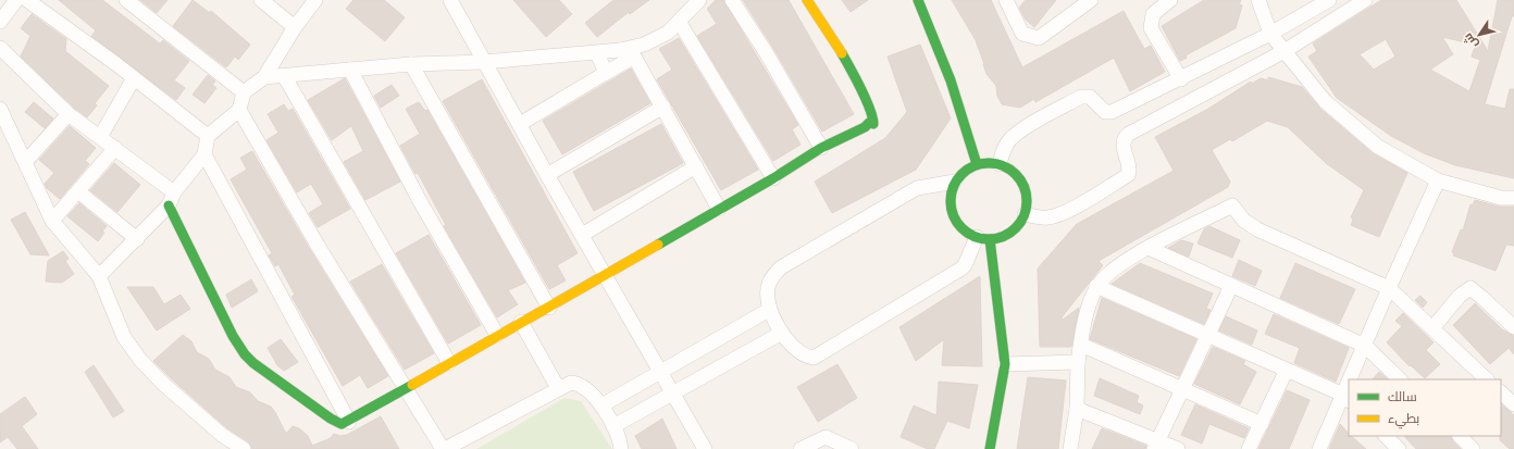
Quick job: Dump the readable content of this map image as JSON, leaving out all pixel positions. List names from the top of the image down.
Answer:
{
  "legend": ["سالك", "بطيء"],
  "north": "bottom left"
}
